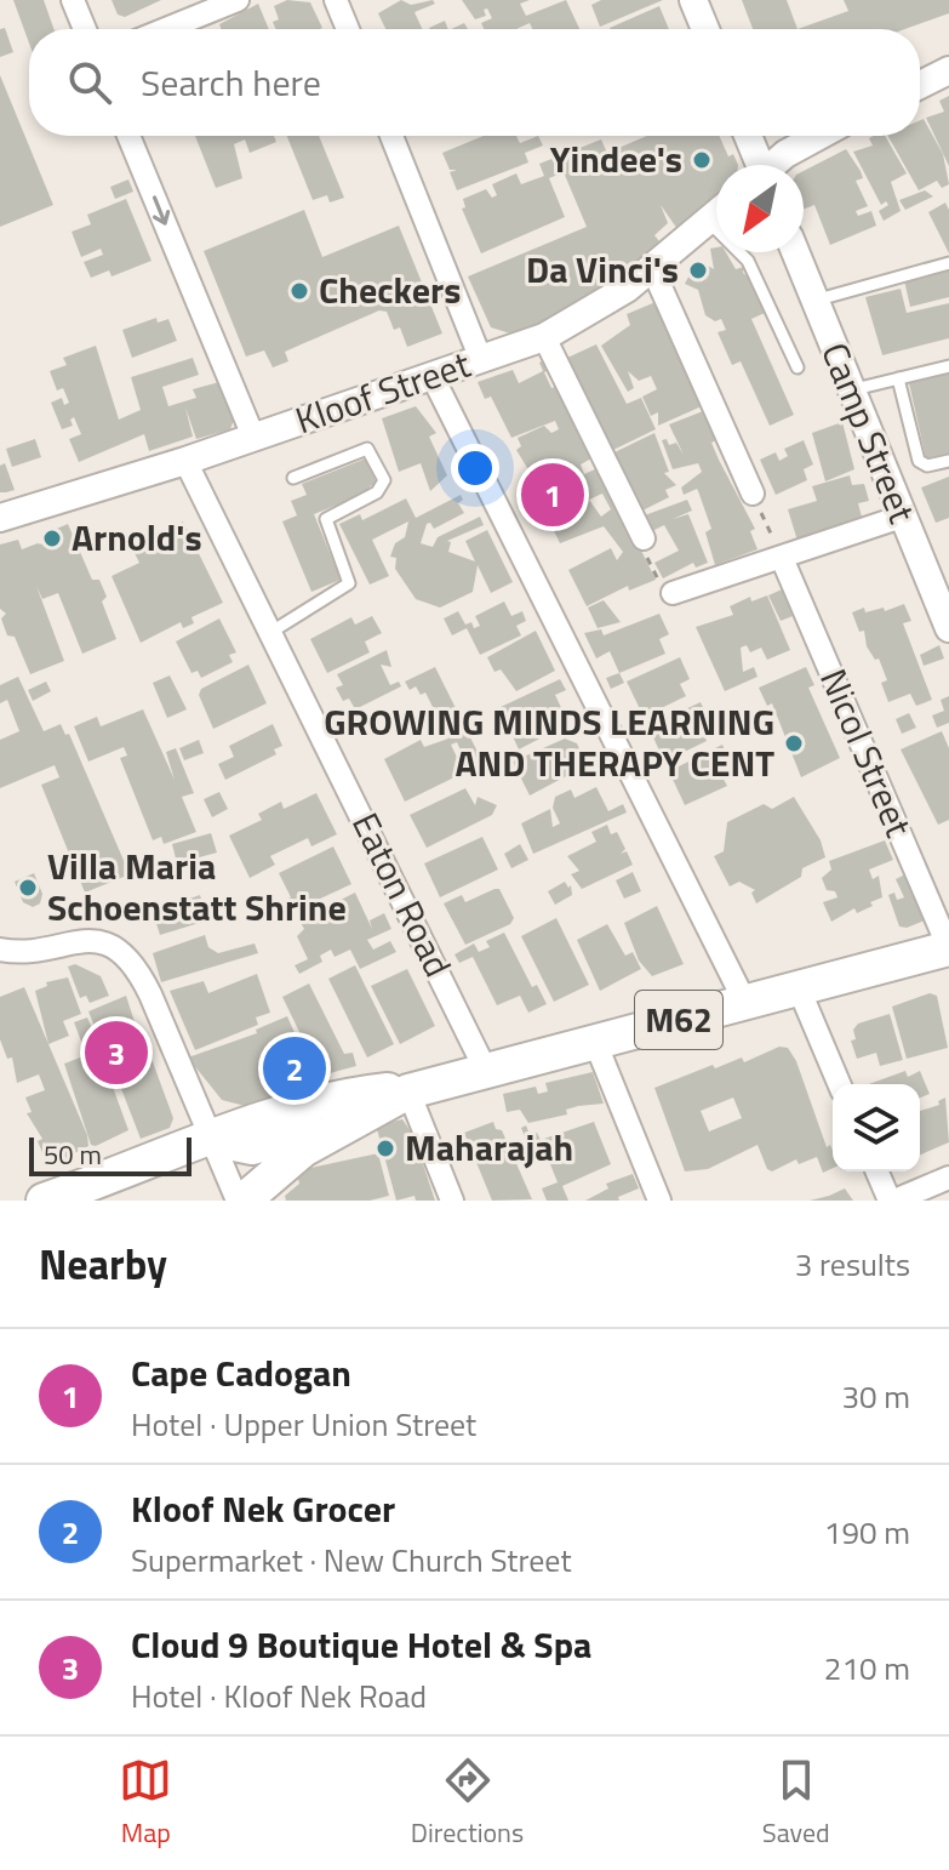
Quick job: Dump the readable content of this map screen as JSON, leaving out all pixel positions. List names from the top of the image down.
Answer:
{
  "streets": {
    "main road": ["M62"],
    "street": [
      "Kloof Street",
      "Camp Street",
      "Nicol Street",
      "Eaton Road"
    ]
  },
  "crossings": [
    ["Kloof Street", "Eaton Road"],
    ["Nicol Street", "M62"],
    ["Eaton Road", "M62"]
  ],
  "places": [
    "Yindee's",
    "Da Vinci's",
    "Checkers",
    "Arnold's",
    "GROWING MINDS LEARNING AND THERAPY CENT",
    "Villa Maria Schoenstatt Shrine",
    "Maharajah"
  ],
  "scale_bar": "50 m",
  "north": "bottom left",
  "page": {
    "search": "Search here",
    "pins": ["1", "3", "2"],
    "scale": "50 m",
    "heading": ["Nearby", "3 results"],
    "list": [
      {
        "mark": "1",
        "name": "Cape Cadogan",
        "note": "Hotel · Upper Union Street",
        "value": "30 m"
      },
      {
        "mark": "2",
        "name": "Kloof Nek Grocer",
        "note": "Supermarket · New Church Street",
        "value": "190 m"
      },
      {
        "mark": "3",
        "name": "Cloud 9 Boutique Hotel & Spa",
        "note": "Hotel · Kloof Nek Road",
        "value": "210 m"
      }
    ],
    "nav": ["Map", "Directions", "Saved"]
  }
}
